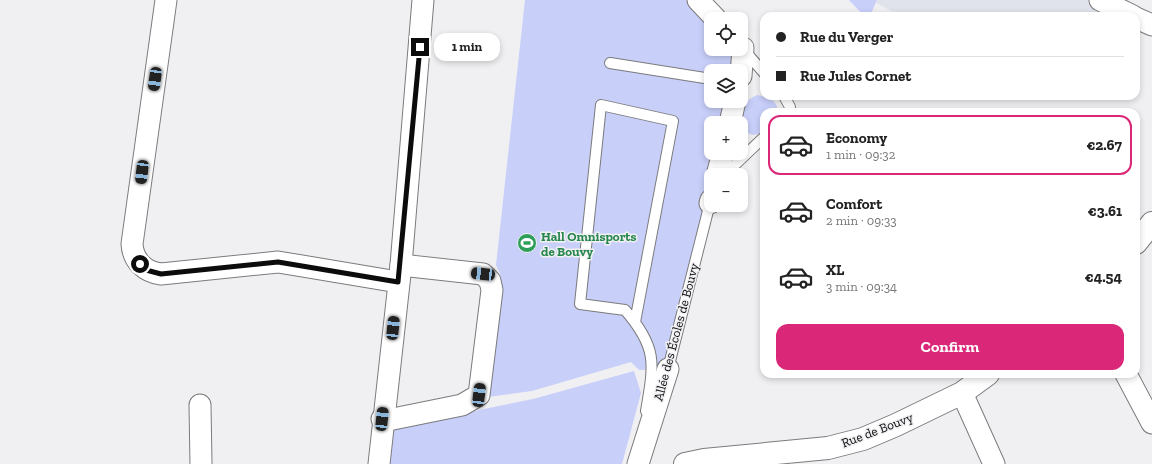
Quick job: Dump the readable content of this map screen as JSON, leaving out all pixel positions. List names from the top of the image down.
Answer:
{
  "streets": {
    "street": ["Allée des Écoles de Bouvy", "Rue de Bouvy"]
  },
  "places": {
    "sports": ["Hall Omnisports de Bouvy"]
  },
  "page": {
    "map_buttons": ["+", "−"],
    "banner": ["Rue du Verger", "Rue Jules Cornet"],
    "bubble": "1 min",
    "list": [
      {
        "name": "Economy",
        "note": "1 min · 09:32",
        "value": "€2.67"
      },
      {
        "name": "Comfort",
        "note": "2 min · 09:33",
        "value": "€3.61"
      },
      {
        "name": "XL",
        "note": "3 min · 09:34",
        "value": "€4.54"
      }
    ],
    "buttons": "Confirm"
  }
}
